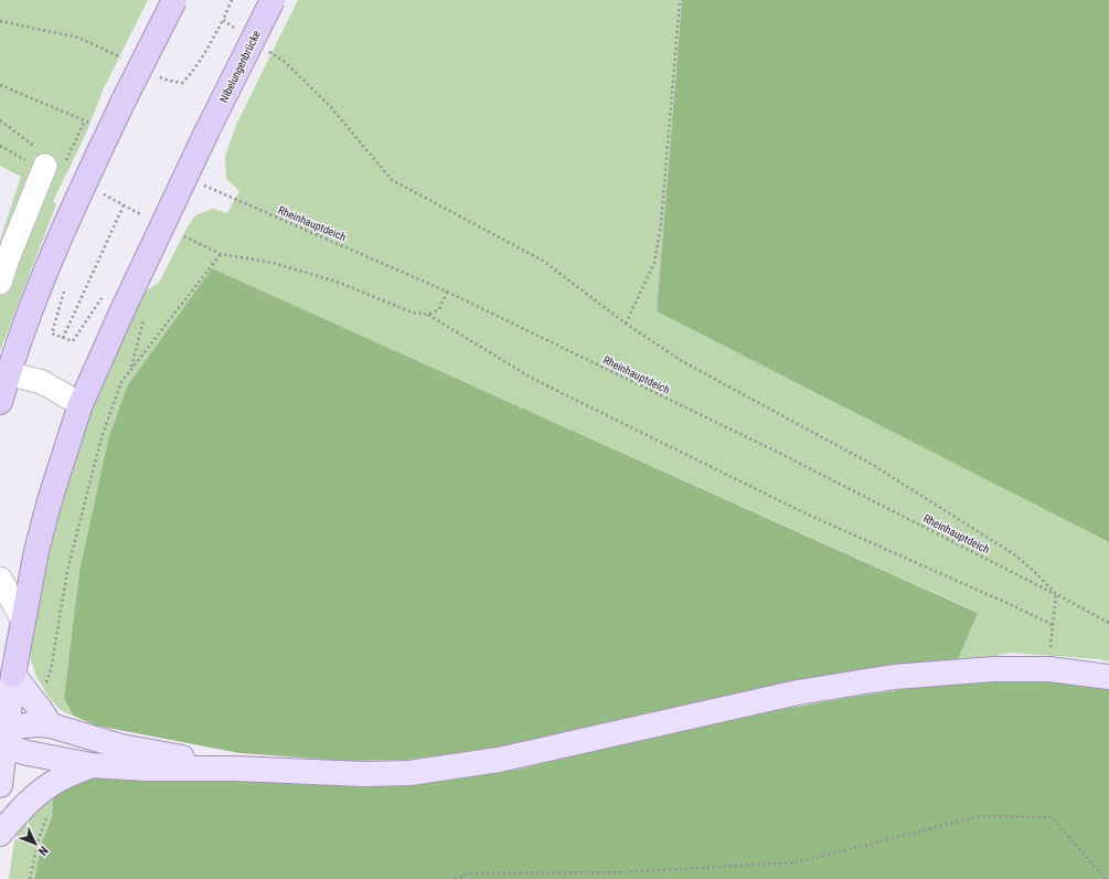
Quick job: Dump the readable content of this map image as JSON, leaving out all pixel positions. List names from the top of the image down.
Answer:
{
  "streets": {
    "highway": ["Nibelungenbrücke"],
    "path": ["Rheinhauptdeich"]
  },
  "north": "bottom right"
}
